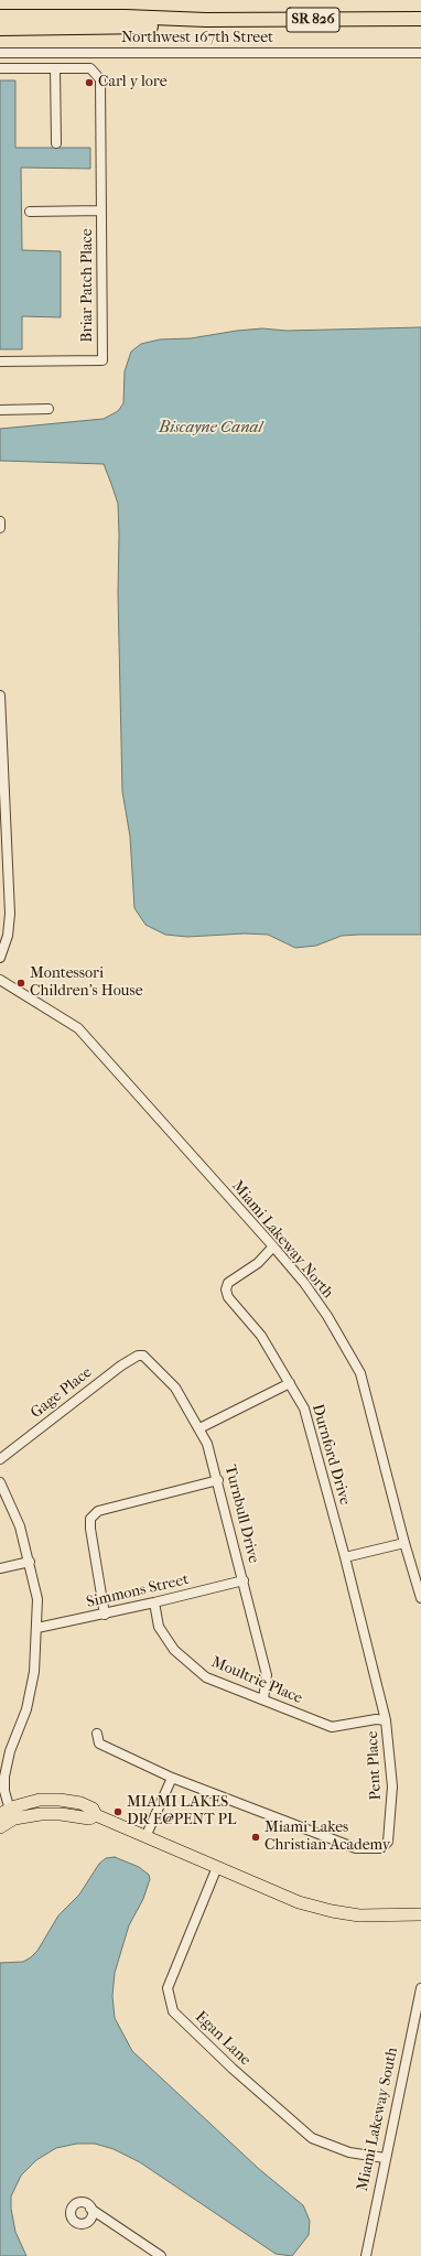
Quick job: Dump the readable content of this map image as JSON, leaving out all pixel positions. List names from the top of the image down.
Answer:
{
  "streets": {
    "highway": ["SR 826"],
    "street": [
      "Northwest 167th Street",
      "Briar Patch Place",
      "Miami Lakeway North",
      "Gage Place",
      "Durnford Drive",
      "Turnbull Drive",
      "Simmons Street",
      "Moultrie Place",
      "Pent Place",
      "Egan Lane",
      "Miami Lakeway South"
    ]
  },
  "crossings": [
    ["Miami Lakeway North", "Durnford Drive"],
    ["Gage Place", "Turnbull Drive"],
    ["Durnford Drive", "Moultrie Place"],
    ["Durnford Drive", "Pent Place"],
    ["Turnbull Drive", "Simmons Street"],
    ["Turnbull Drive", "Moultrie Place"],
    ["Simmons Street", "Moultrie Place"],
    ["Moultrie Place", "Pent Place"],
    ["Egan Lane", "Miami Lakeway South"]
  ],
  "water": ["Biscayne Canal"],
  "places": [
    "Carl y lore",
    "Montessori Children's House",
    "MIAMI LAKES DR E@PENT PL",
    "Miami Lakes Christian Academy"
  ]
}
